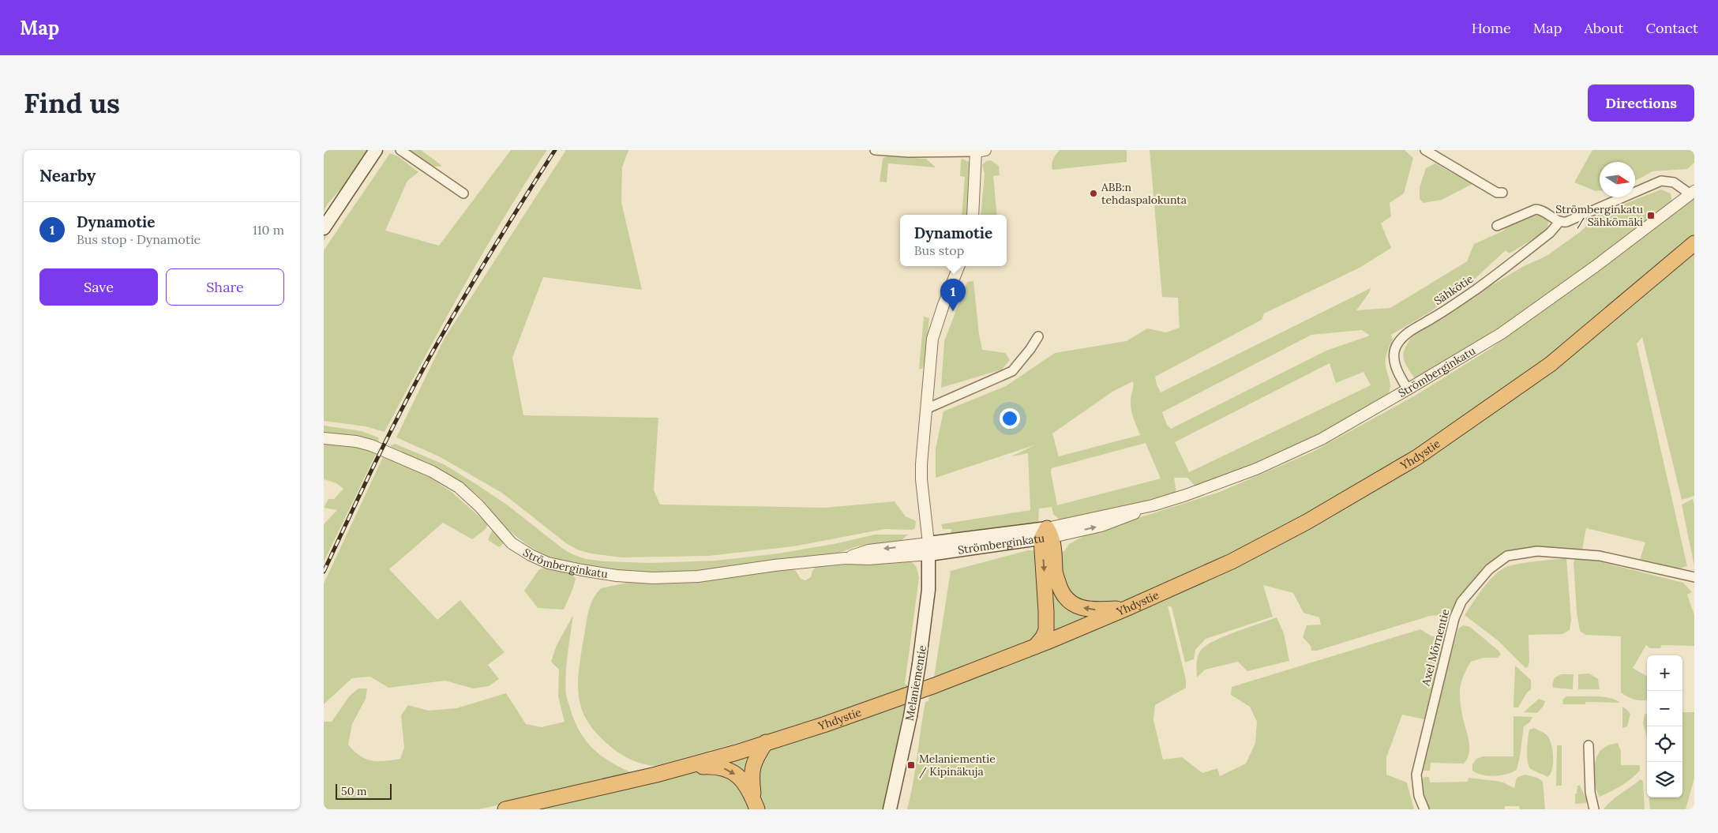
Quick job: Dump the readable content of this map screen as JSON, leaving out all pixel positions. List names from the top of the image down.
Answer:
{
  "streets": {
    "highway": ["Yhdystie"],
    "main road": ["Strömberginkatu", "Melaniementie"],
    "street": ["Sähkötie", "Axel Mörnentie"]
  },
  "crossings": [
    ["Sähkötie", "Strömberginkatu"],
    ["Strömberginkatu", "Melaniementie"]
  ],
  "places": {
    "other": ["ABB:n tehdaspalokunta"],
    "transit": ["Strömberginkatu / Sähkömäki", "Melaniementie / Kipinäkuja"]
  },
  "scale_bar": "50 m",
  "north": "right",
  "page": {
    "header": "Map",
    "nav": [
      "Home",
      "Map",
      "About",
      "Contact"
    ],
    "buttons": [
      "Directions",
      ["Save", "Share"]
    ],
    "title": "Find us",
    "heading": "Nearby",
    "list": [
      {
        "mark": "1",
        "name": "Dynamotie",
        "note": "Bus stop · Dynamotie",
        "value": "110 m"
      }
    ],
    "popup": ["Dynamotie", "Bus stop"],
    "pins": "1",
    "map_buttons": ["+", "−"],
    "scale": "50 m"
  }
}
